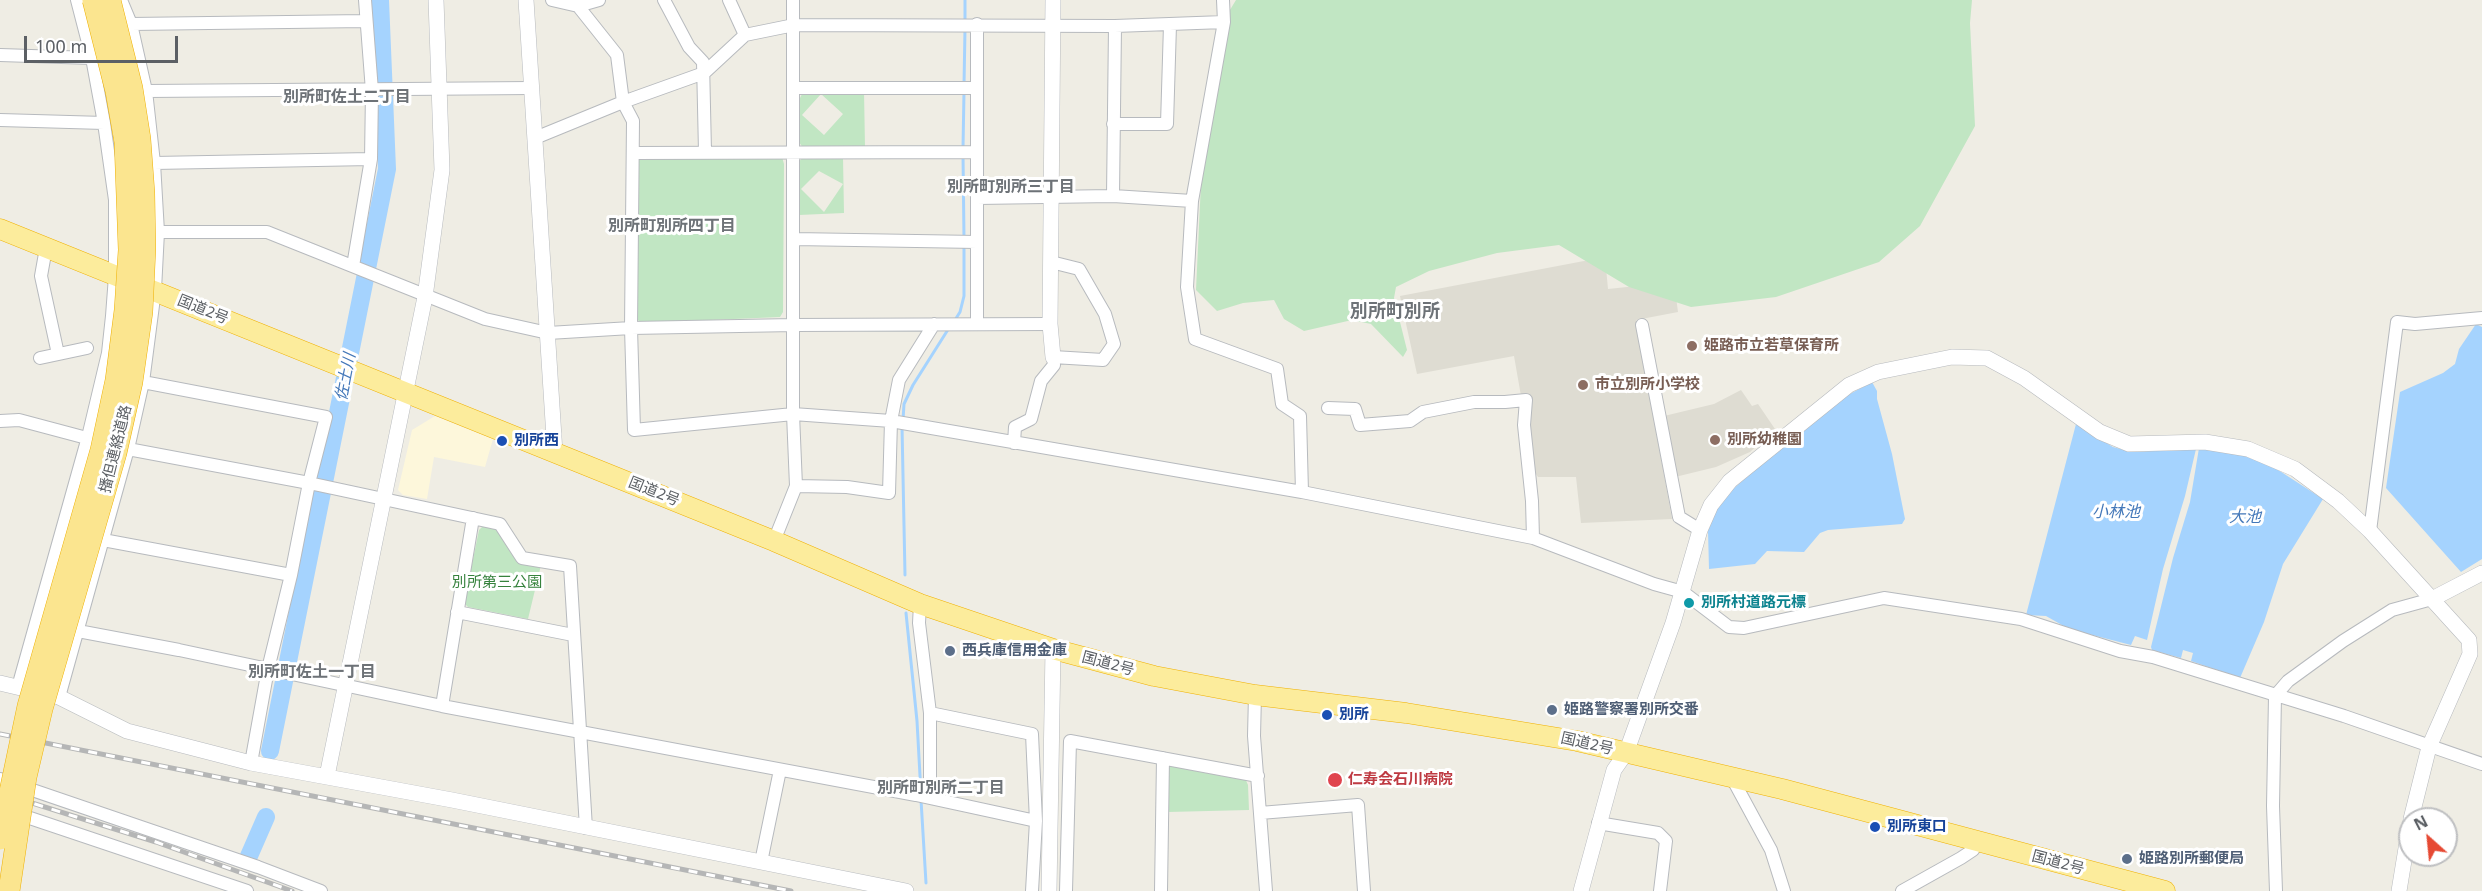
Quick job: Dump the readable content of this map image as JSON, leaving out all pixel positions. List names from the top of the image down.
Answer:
{
  "streets": {
    "highway": ["国道2号", "播但連絡道路"]
  },
  "districts": [
    "別所町佐土二丁目",
    "別所町別所三丁目",
    "別所町別所四丁目",
    "別所町別所",
    "別所町佐土一丁目",
    "別所町別所二丁目"
  ],
  "water": ["佐土川", "小林池", "大池"],
  "parks": ["別所第三公園"],
  "places": [
    "姫路市立若草保育所",
    "市立別所小学校",
    "別所幼稚園",
    "別所西",
    "別所村道路元標",
    "西兵庫信用金庫",
    "姫路警察署別所交番",
    "別所",
    "仁寿会石川病院",
    "別所東口",
    "姫路別所郵便局"
  ],
  "scale_bar": "100 m",
  "north": "top left"
}
